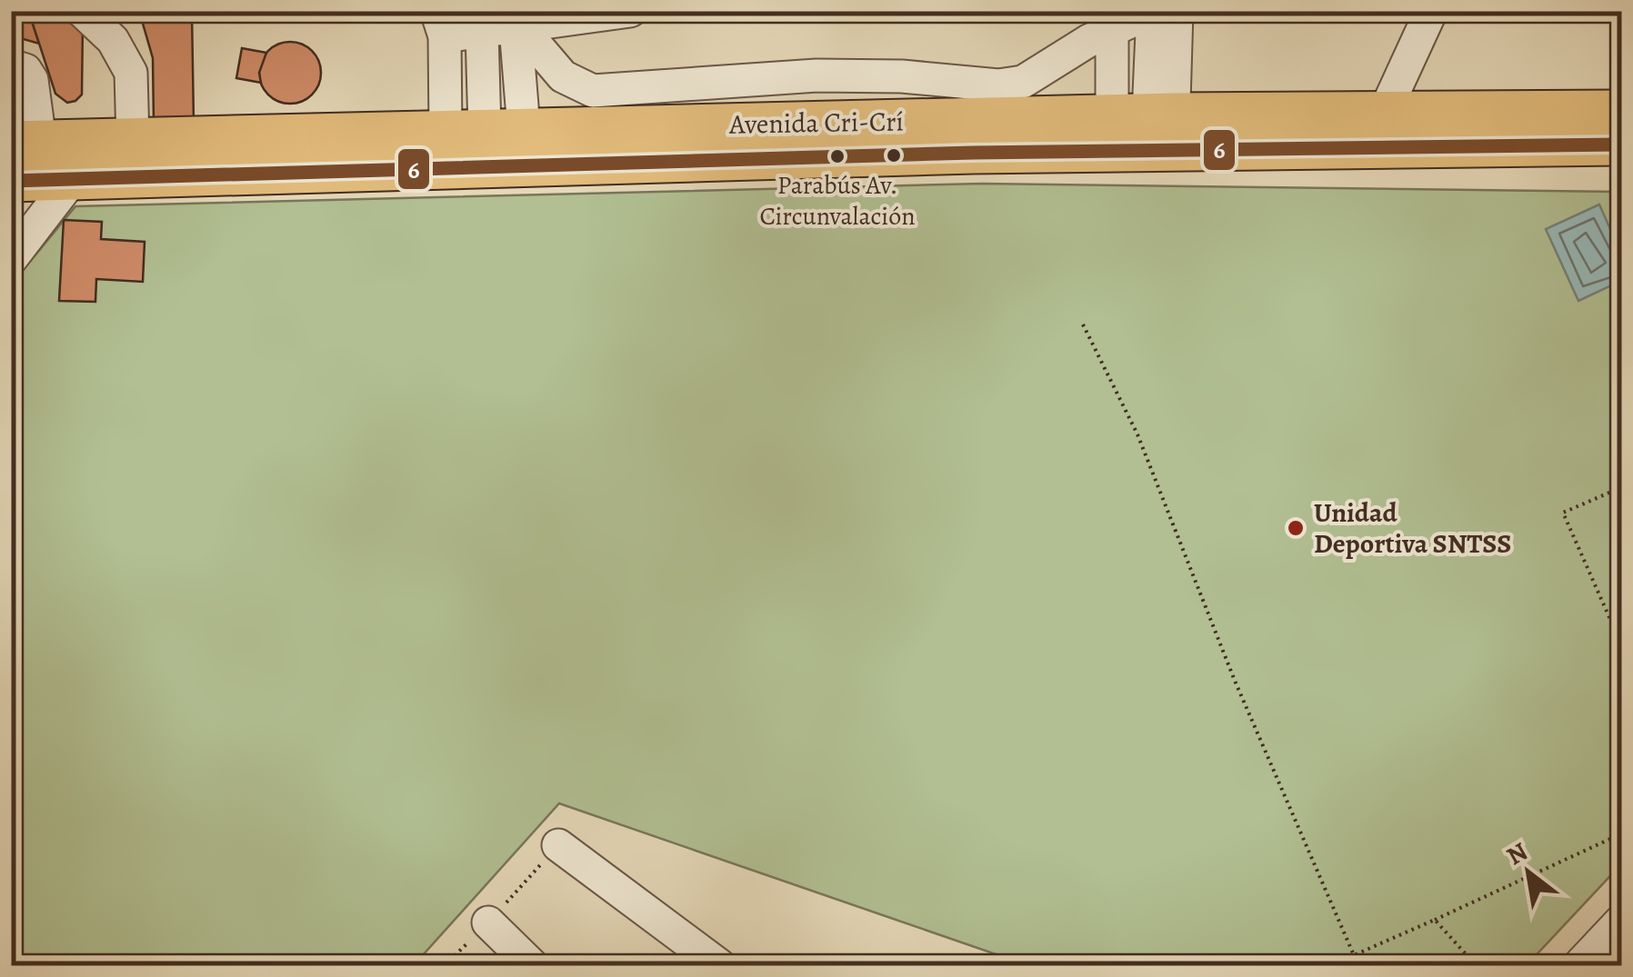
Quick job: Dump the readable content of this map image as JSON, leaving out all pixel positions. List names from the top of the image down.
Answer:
{
  "streets": {
    "main road": ["Avenida Cri-Crí"]
  },
  "places": ["Parabús Av. Circunvalación", "Unidad Deportiva SNTSS"],
  "lines": ["transit line 6"],
  "north": "top left"
}
